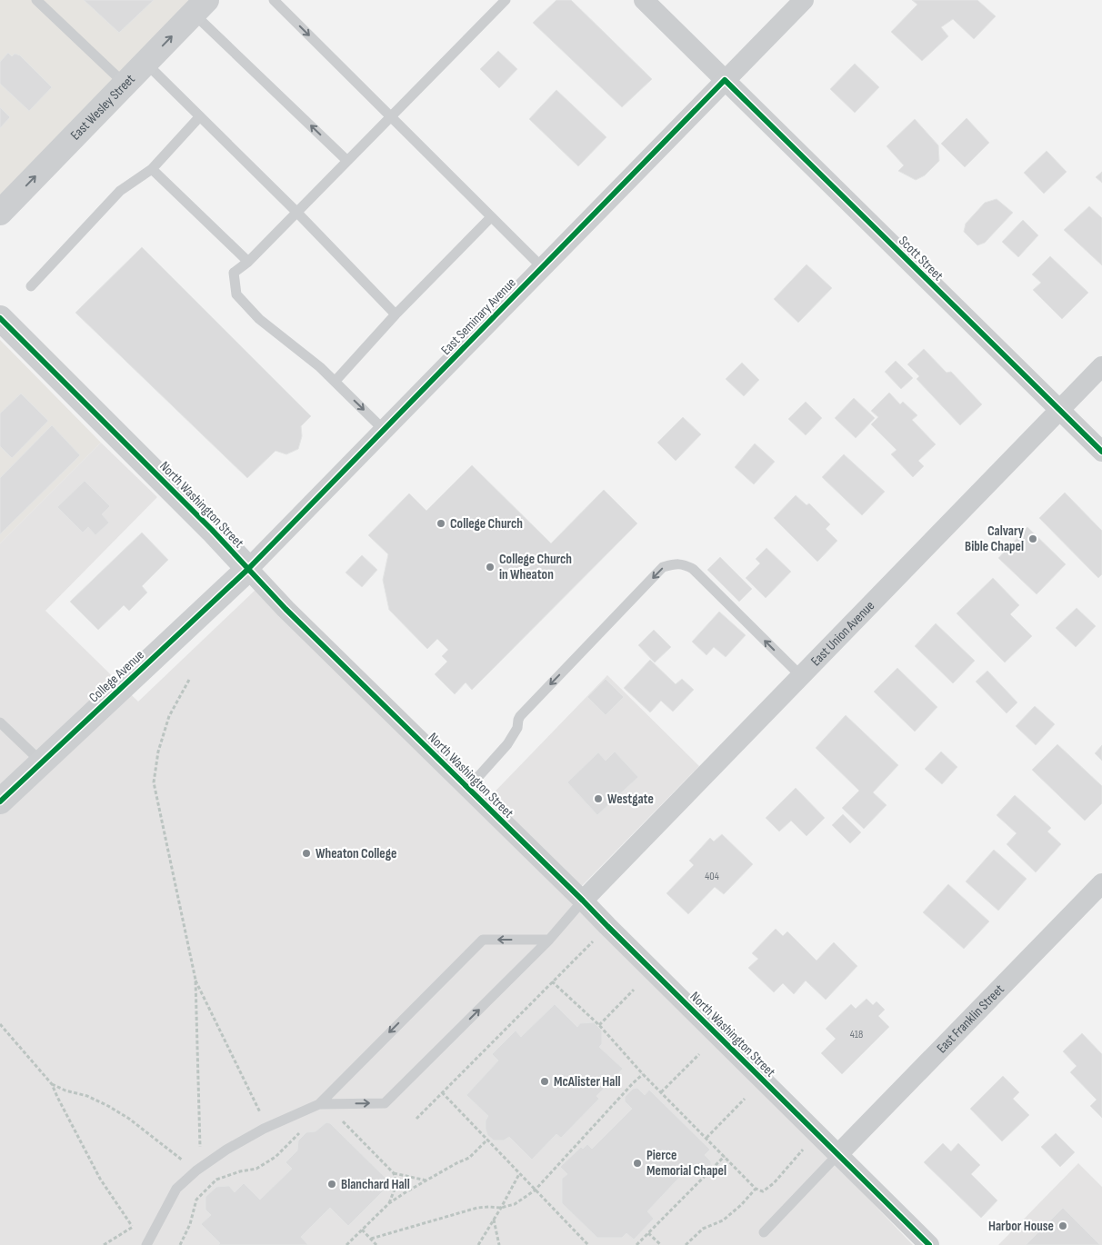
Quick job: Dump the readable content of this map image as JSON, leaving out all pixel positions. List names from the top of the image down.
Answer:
{
  "streets": {
    "street": [
      "East Wesley Street",
      "Scott Street",
      "East Seminary Avenue",
      "North Washington Street",
      "East Union Avenue",
      "College Avenue",
      "East Franklin Street"
    ]
  },
  "crossings": [
    ["Scott Street", "East Seminary Avenue"],
    ["Scott Street", "East Union Avenue"],
    ["East Seminary Avenue", "North Washington Street"],
    ["East Seminary Avenue", "College Avenue"],
    ["North Washington Street", "East Union Avenue"],
    ["North Washington Street", "College Avenue"],
    ["North Washington Street", "East Franklin Street"]
  ],
  "one_way": ["East Wesley Street"],
  "places": [
    "College Church",
    "Calvary Bible Chapel",
    "College Church in Wheaton",
    "Westgate",
    "Wheaton College",
    "McAlister Hall",
    "Pierce Memorial Chapel",
    "Blanchard Hall",
    "Harbor House"
  ],
  "house_numbers": ["404", "418"]
}
